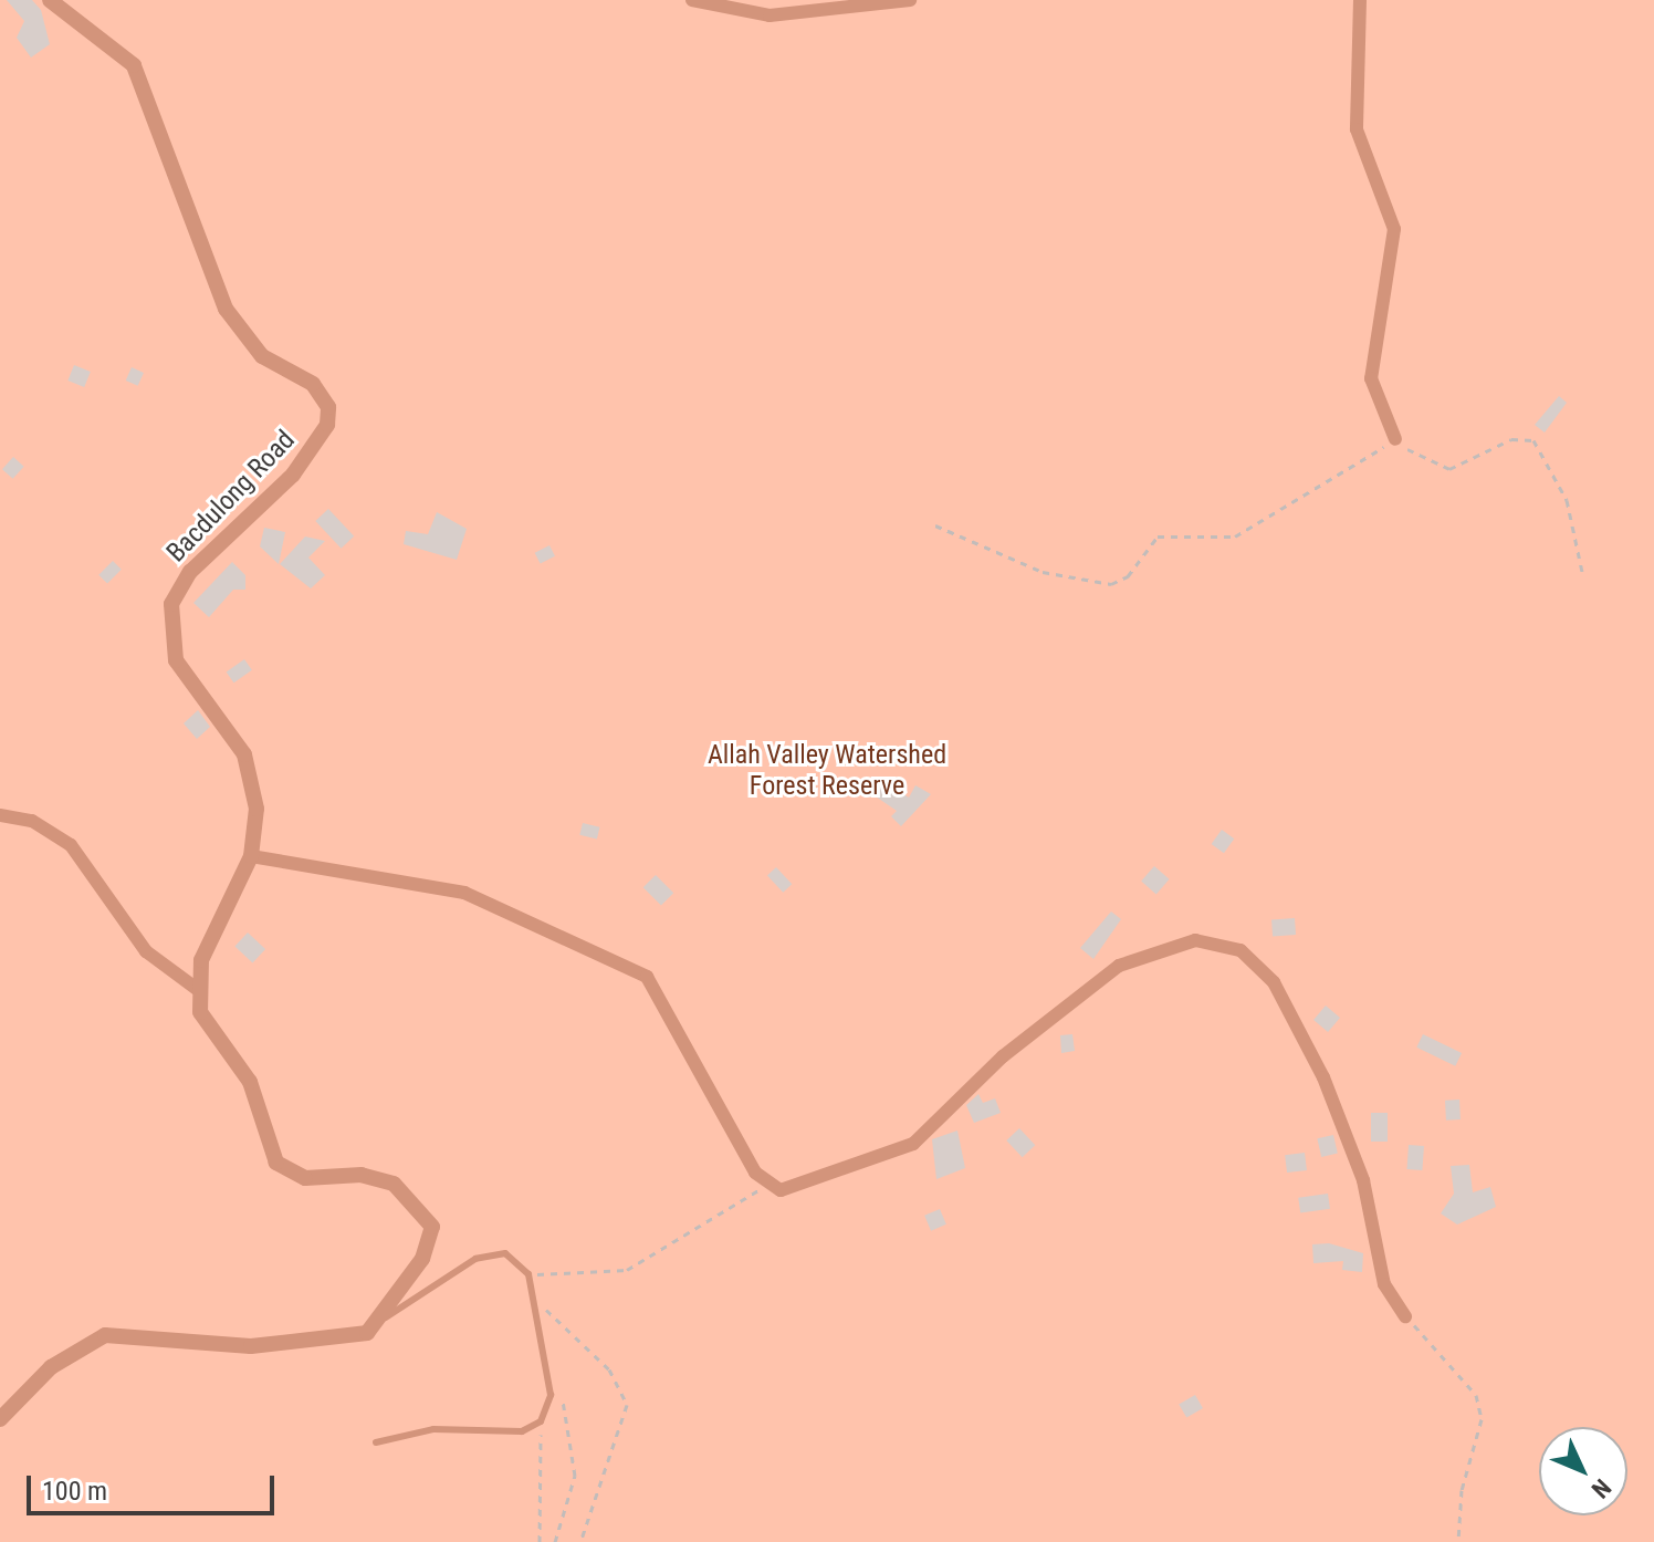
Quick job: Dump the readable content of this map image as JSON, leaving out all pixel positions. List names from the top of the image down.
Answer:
{
  "streets": {
    "street": ["Bacdulong Road"]
  },
  "parks": ["Allah Valley Watershed Forest Reserve"],
  "scale_bar": "100 m",
  "north": "bottom right"
}
